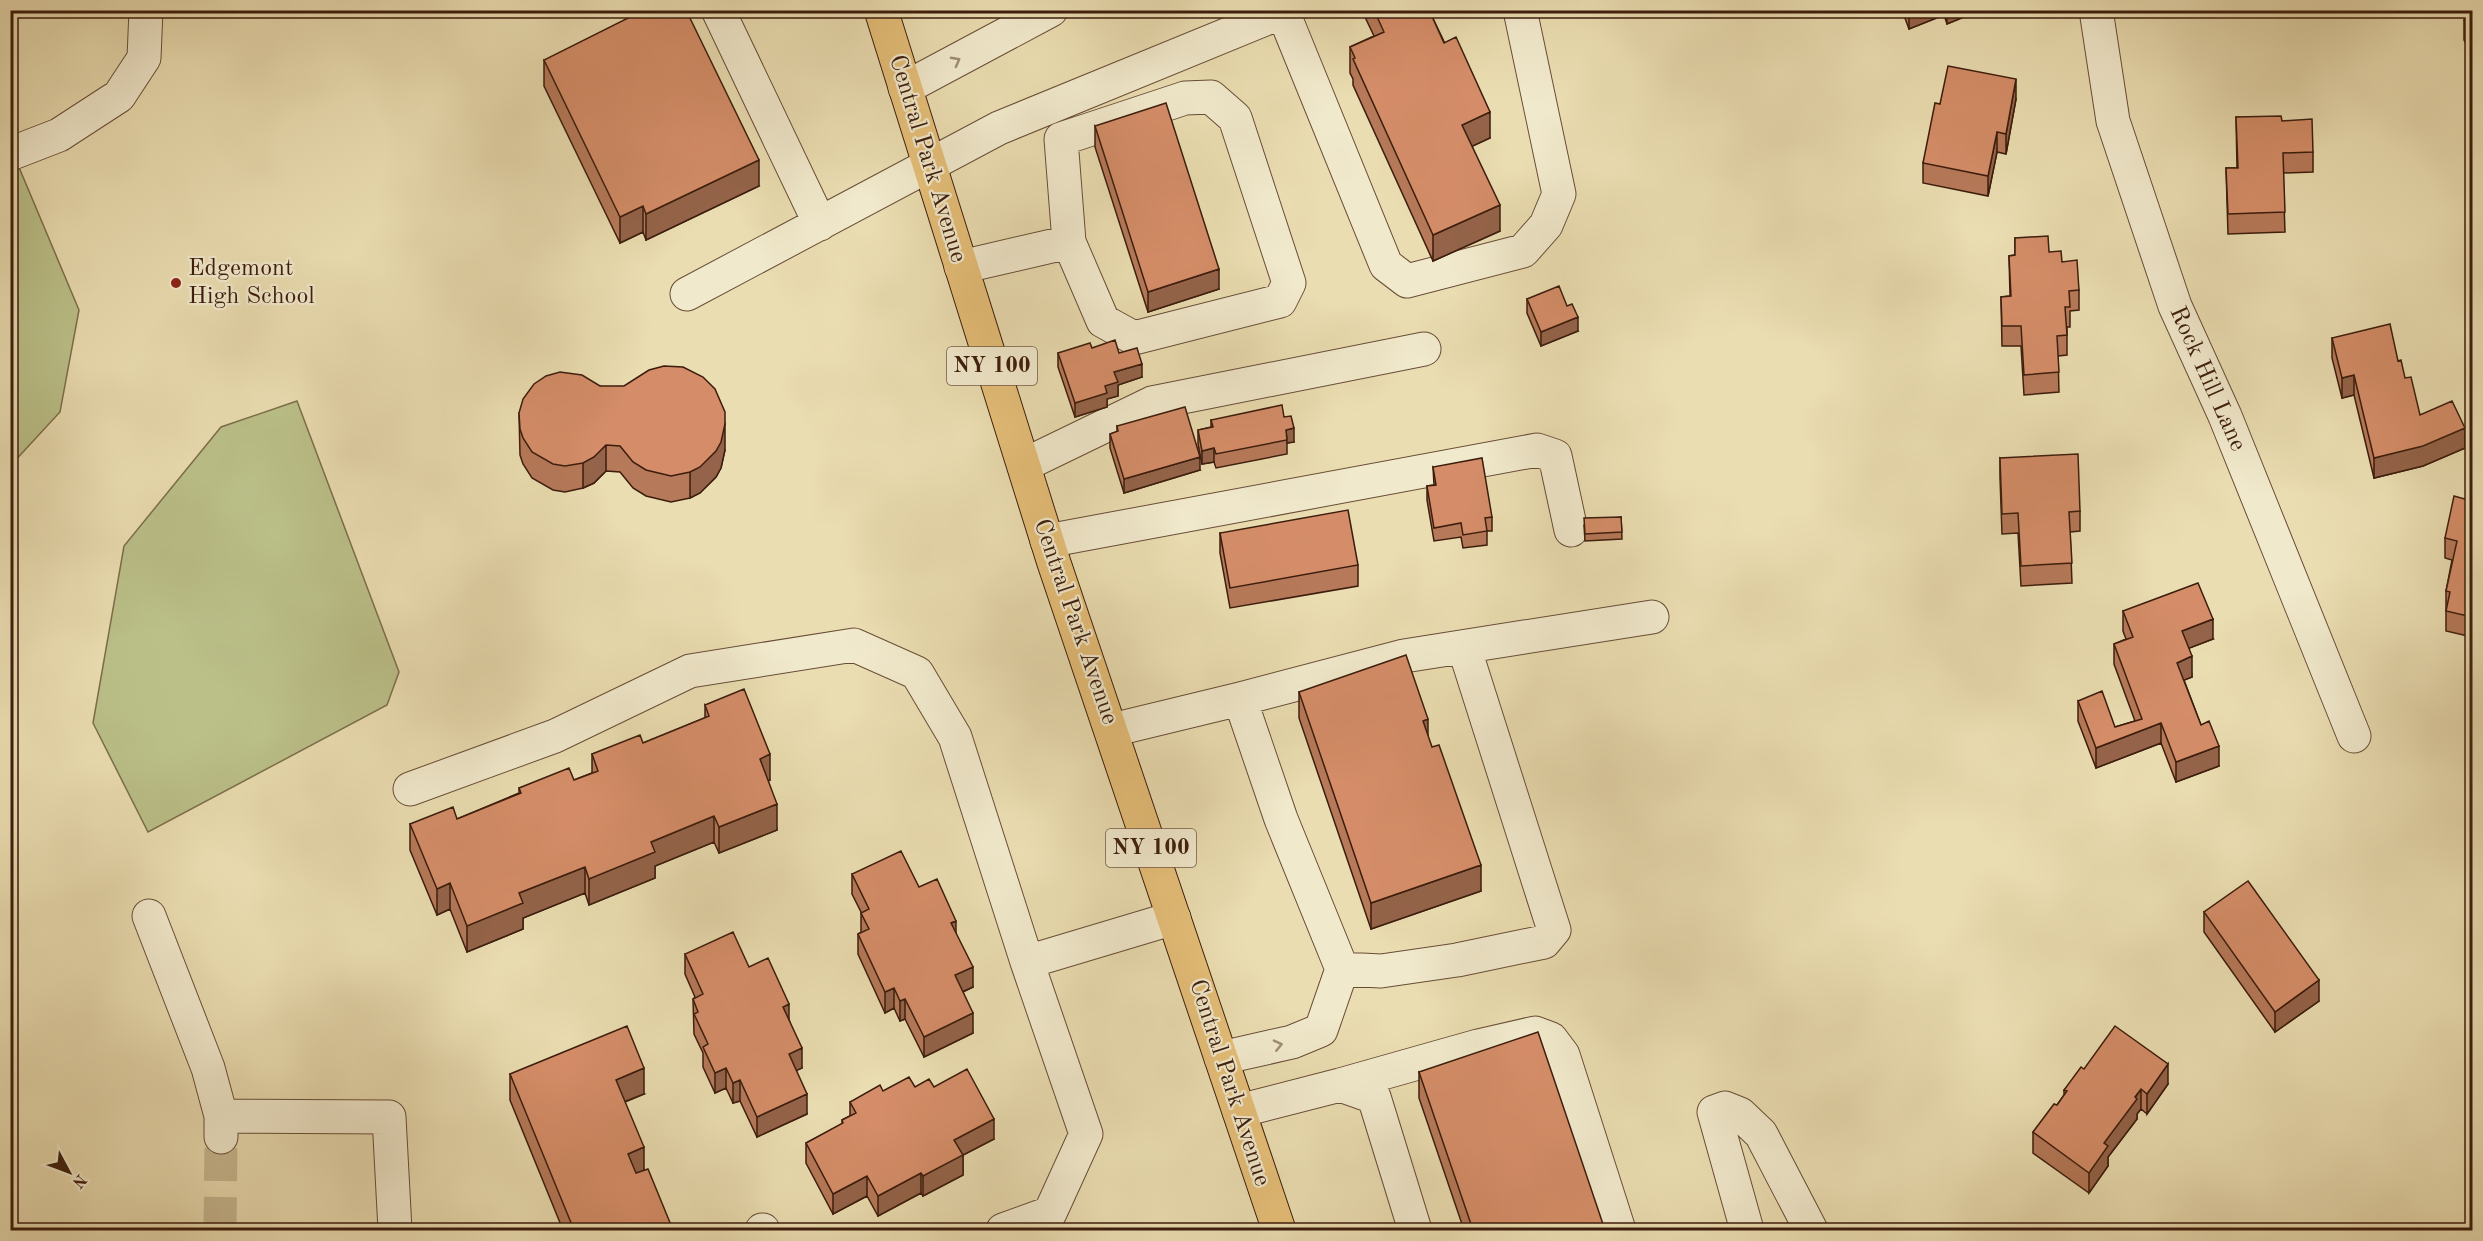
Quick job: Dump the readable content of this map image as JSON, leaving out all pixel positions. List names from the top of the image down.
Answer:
{
  "streets": {
    "main road": ["Central Park Avenue", "NY 100"],
    "street": ["Rock Hill Lane"]
  },
  "places": ["Edgemont High School"],
  "north": "bottom right"
}
